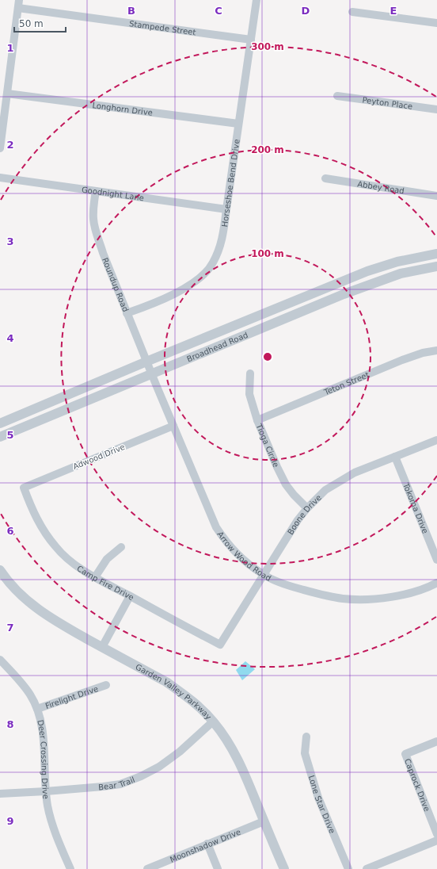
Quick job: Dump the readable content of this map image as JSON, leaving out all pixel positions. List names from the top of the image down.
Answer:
{
  "streets": {
    "street": [
      "Stampede Street",
      "Peyton Place",
      "Longhorn Drive",
      "Horseshoe Bend Drive",
      "Abbey Road",
      "Goodnight Lane",
      "Roundup Road",
      "Broadhead Road",
      "Teton Street",
      "Tioga Circle",
      "Adwood Drive",
      "Tokoma Drive",
      "Boone Drive",
      "Arrow Wood Road",
      "Camp Fire Drive",
      "Garden Valley Parkway",
      "Firelight Drive",
      "Deer Crossing Drive",
      "Bear Trail",
      "Caprock Drive",
      "Lone Star Drive",
      "Moonshadow Drive"
    ]
  },
  "crossings": [
    ["Stampede Street", "Horseshoe Bend Drive"],
    ["Longhorn Drive", "Horseshoe Bend Drive"],
    ["Horseshoe Bend Drive", "Goodnight Lane"],
    ["Horseshoe Bend Drive", "Roundup Road"],
    ["Goodnight Lane", "Roundup Road"],
    ["Roundup Road", "Broadhead Road"],
    ["Roundup Road", "Arrow Wood Road"],
    ["Broadhead Road", "Arrow Wood Road"],
    ["Teton Street", "Tioga Circle"],
    ["Tioga Circle", "Boone Drive"],
    ["Adwood Drive", "Arrow Wood Road"],
    ["Adwood Drive", "Camp Fire Drive"],
    ["Tokoma Drive", "Boone Drive"],
    ["Boone Drive", "Arrow Wood Road"],
    ["Boone Drive", "Camp Fire Drive"],
    ["Garden Valley Parkway", "Bear Trail"],
    ["Garden Valley Parkway", "Moonshadow Drive"],
    ["Firelight Drive", "Deer Crossing Drive"],
    ["Deer Crossing Drive", "Bear Trail"]
  ],
  "scale_bar": "50 m",
  "grid": {
    "columns": [
      "B",
      "C",
      "D",
      "E"
    ],
    "rows": [
      "1",
      "2",
      "3",
      "4",
      "5",
      "6",
      "7",
      "8",
      "9"
    ]
  },
  "rings": ["300 m", "200 m", "100 m"]
}
